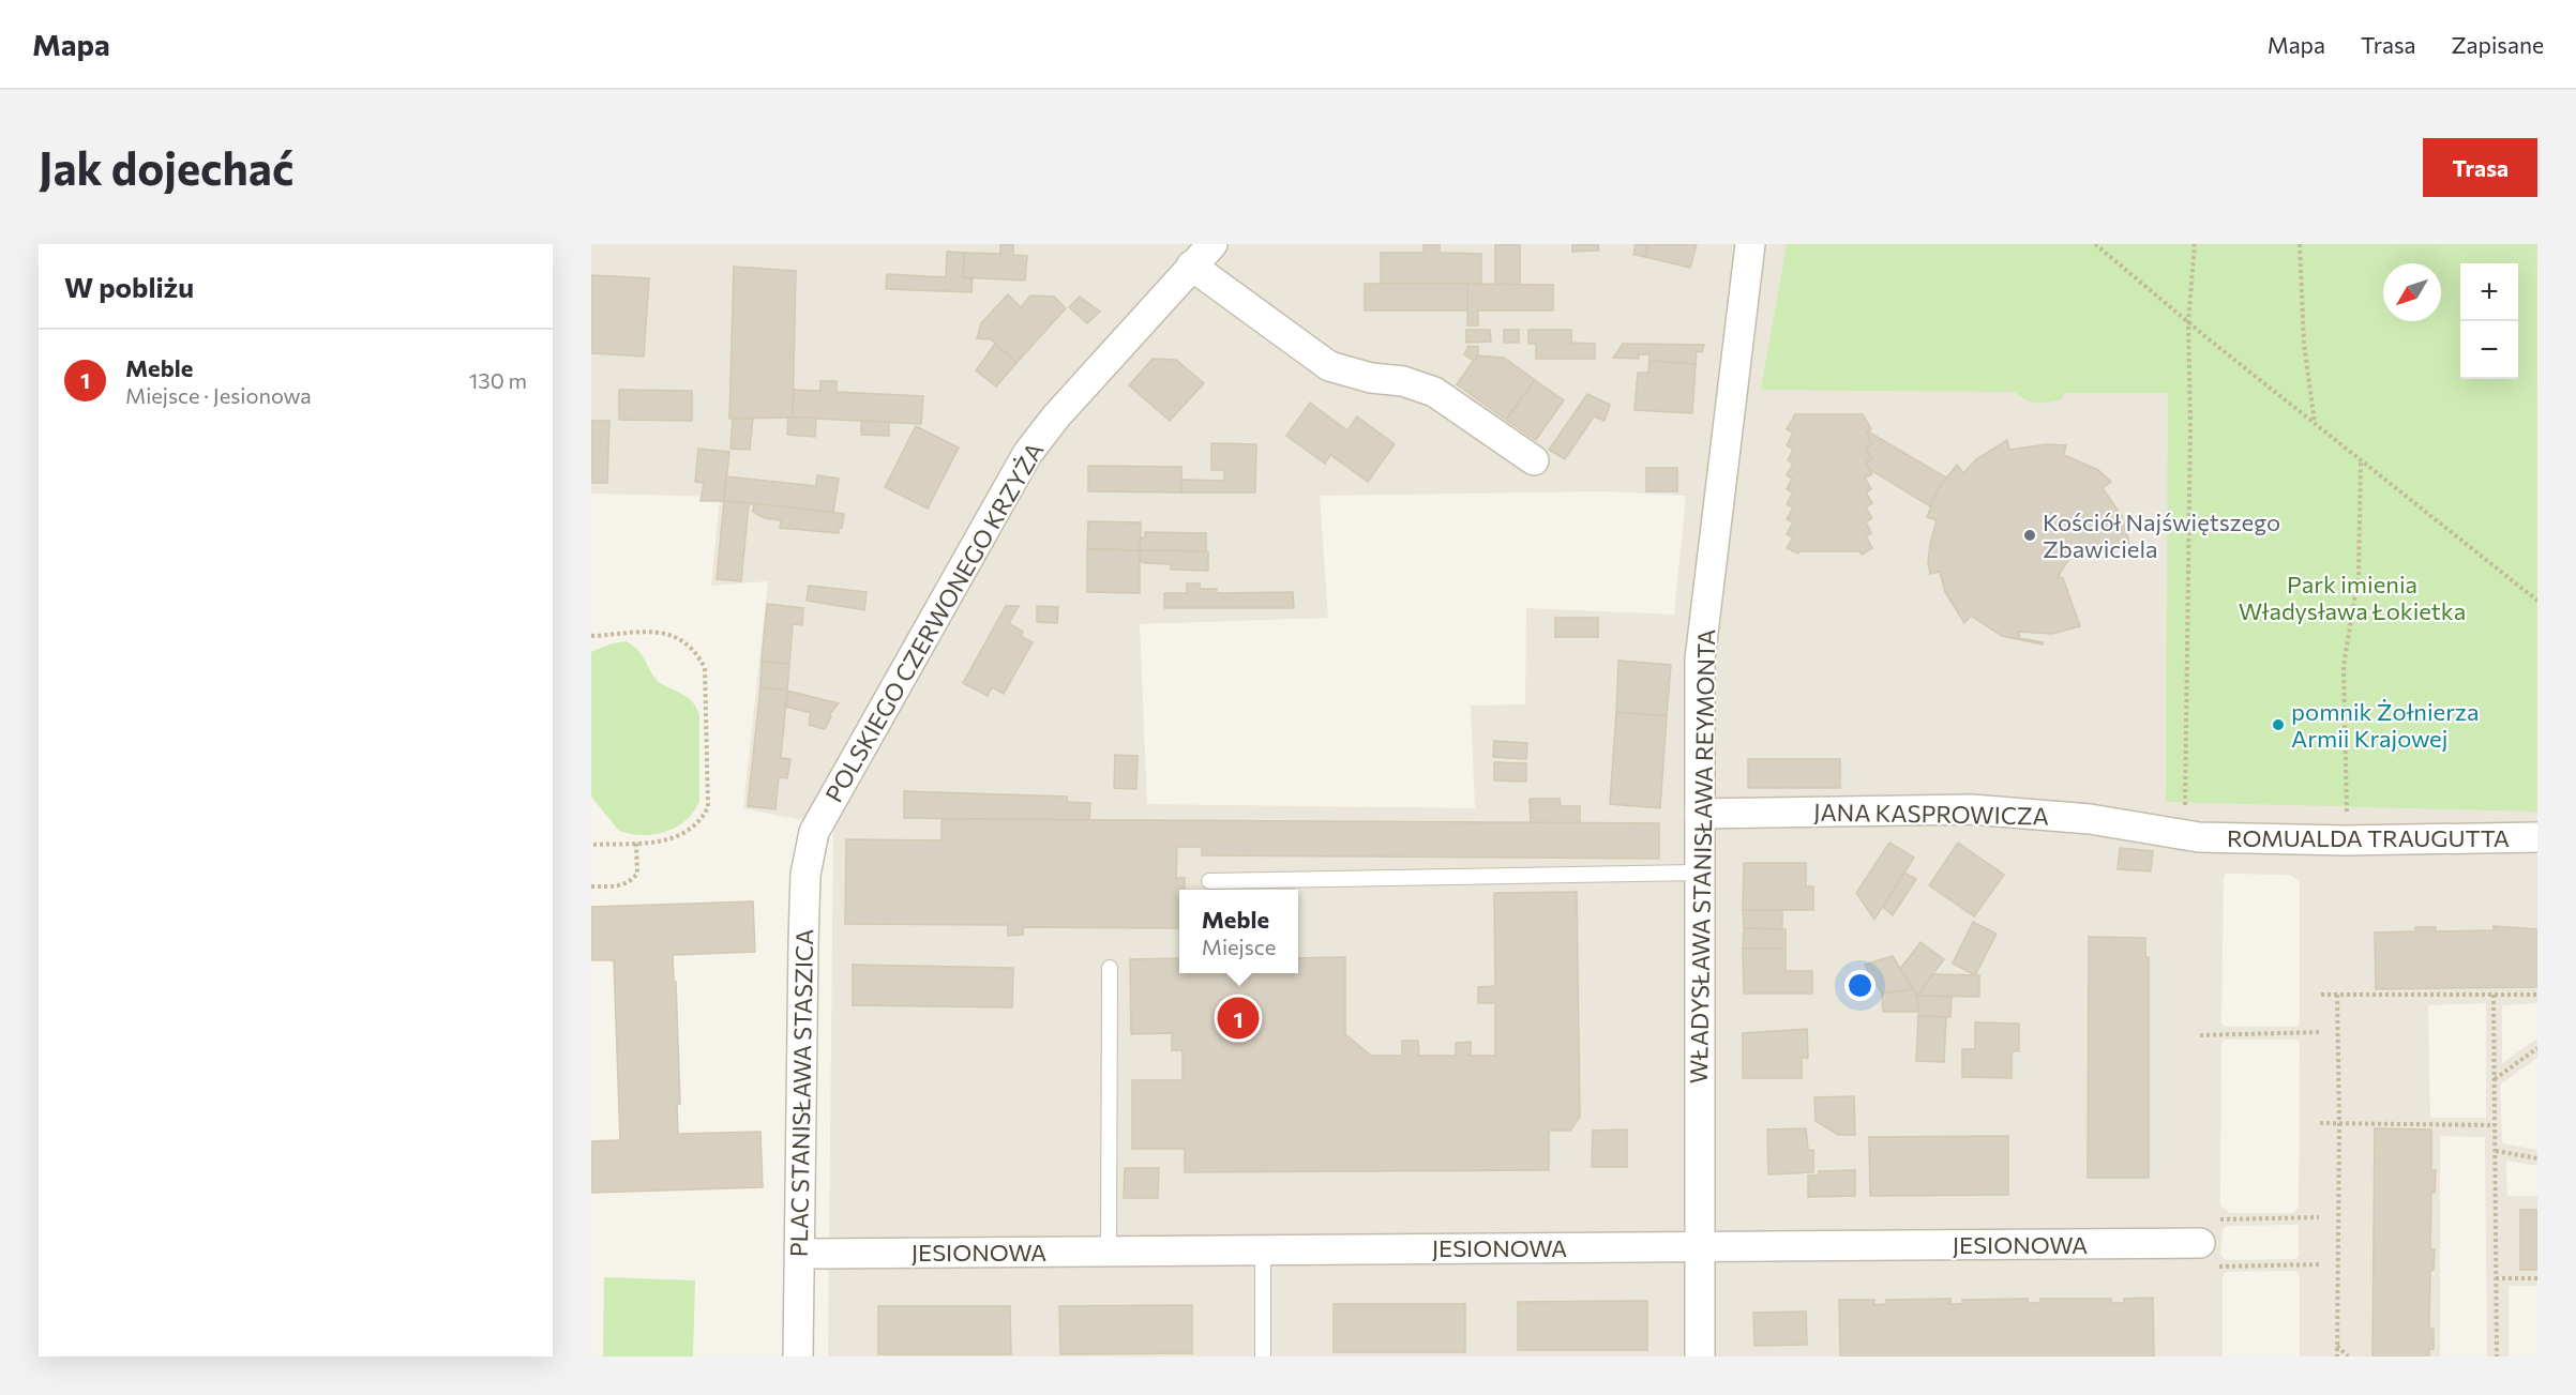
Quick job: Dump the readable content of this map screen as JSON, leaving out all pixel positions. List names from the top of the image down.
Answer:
{
  "streets": {
    "street": [
      "POLSKIEGO CZERWONEGO KRZYŻA",
      "JANA KASPROWICZA",
      "ROMUALDA TRAUGUTTA",
      "WŁADYSŁAWA STANISŁAWA REYMONTA",
      "PLAC STANISŁAWA STASZICA",
      "JESIONOWA"
    ]
  },
  "crossings": [
    ["POLSKIEGO CZERWONEGO KRZYŻA", "PLAC STANISŁAWA STASZICA"],
    ["JANA KASPROWICZA", "ROMUALDA TRAUGUTTA"],
    ["JANA KASPROWICZA", "WŁADYSŁAWA STANISŁAWA REYMONTA"],
    ["WŁADYSŁAWA STANISŁAWA REYMONTA", "JESIONOWA"],
    ["PLAC STANISŁAWA STASZICA", "JESIONOWA"]
  ],
  "parks": ["Park imienia Władysława Łokietka"],
  "places": ["Kościół Najświętszego Zbawiciela", "pomnik Żołnierza Armii Krajowej"],
  "north": "bottom left",
  "page": {
    "header": "Mapa",
    "nav": ["Mapa", "Trasa", "Zapisane"],
    "buttons": "Trasa",
    "title": "Jak dojechać",
    "heading": "W pobliżu",
    "map_buttons": ["+", "−"],
    "list": [
      {
        "mark": "1",
        "name": "Meble",
        "note": "Miejsce · Jesionowa",
        "value": "130 m"
      }
    ],
    "popup": ["Meble", "Miejsce"],
    "pins": "1"
  }
}
